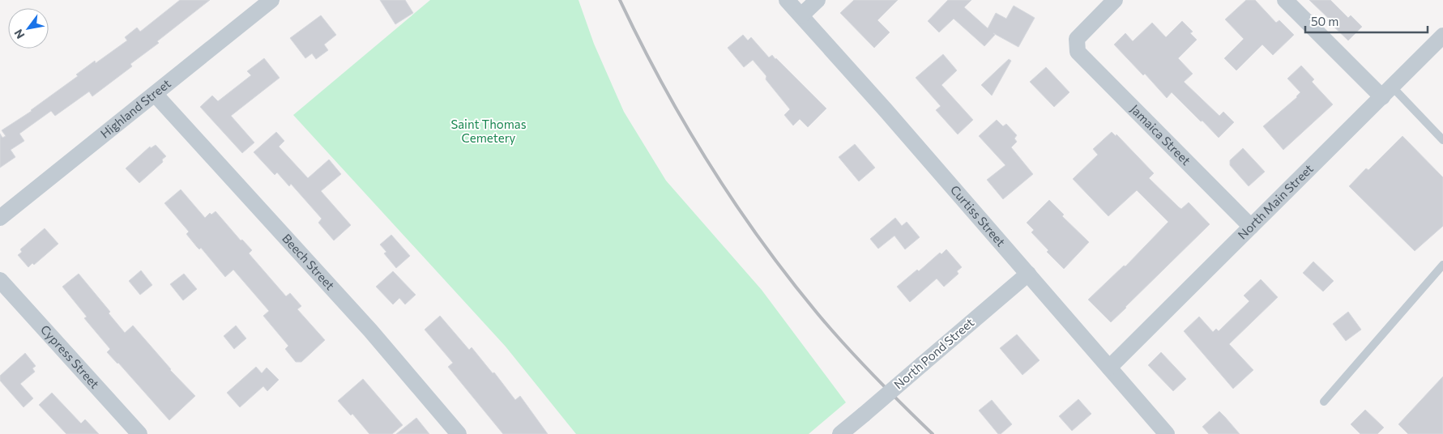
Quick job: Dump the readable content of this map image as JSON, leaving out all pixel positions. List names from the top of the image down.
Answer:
{
  "streets": {
    "street": [
      "Highland Street",
      "Jamaica Street",
      "North Main Street",
      "Curtiss Street",
      "Beech Street",
      "North Pond Street",
      "Cypress Street"
    ]
  },
  "crossings": [
    ["Highland Street", "Beech Street"],
    ["Jamaica Street", "North Main Street"],
    ["North Main Street", "Curtiss Street"],
    ["Curtiss Street", "North Pond Street"]
  ],
  "parks": ["Saint Thomas Cemetery"],
  "scale_bar": "50 m",
  "north": "bottom left"
}
